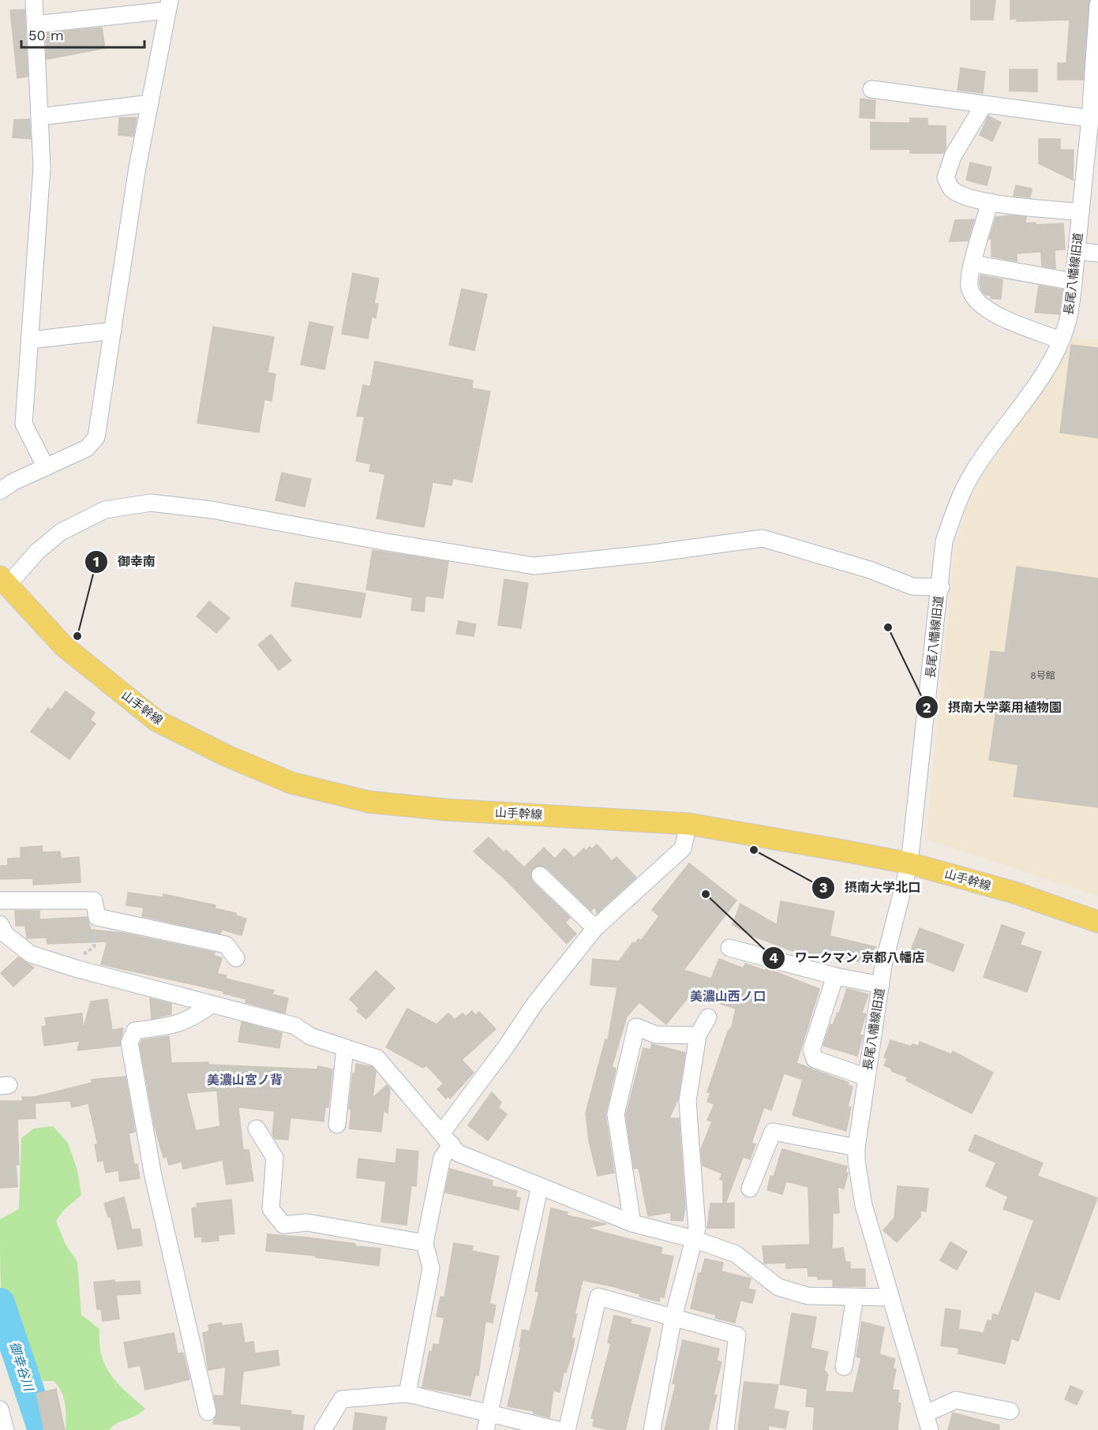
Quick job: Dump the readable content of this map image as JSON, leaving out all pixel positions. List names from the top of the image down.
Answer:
{
  "streets": {
    "main road": ["山手幹線"],
    "street": ["長尾八幡線旧道"]
  },
  "crossings": [
    ["長尾八幡線旧道", "山手幹線"]
  ],
  "districts": ["美濃山西ノ口", "美濃山宮ノ背"],
  "water": ["御幸谷川"],
  "places": [
    "摂南大学薬用植物園",
    "御幸南",
    "摂南大学北口",
    "ワークマン 京都八幡店"
  ],
  "house_numbers": ["8号館"],
  "scale_bar": "50 m"
}
